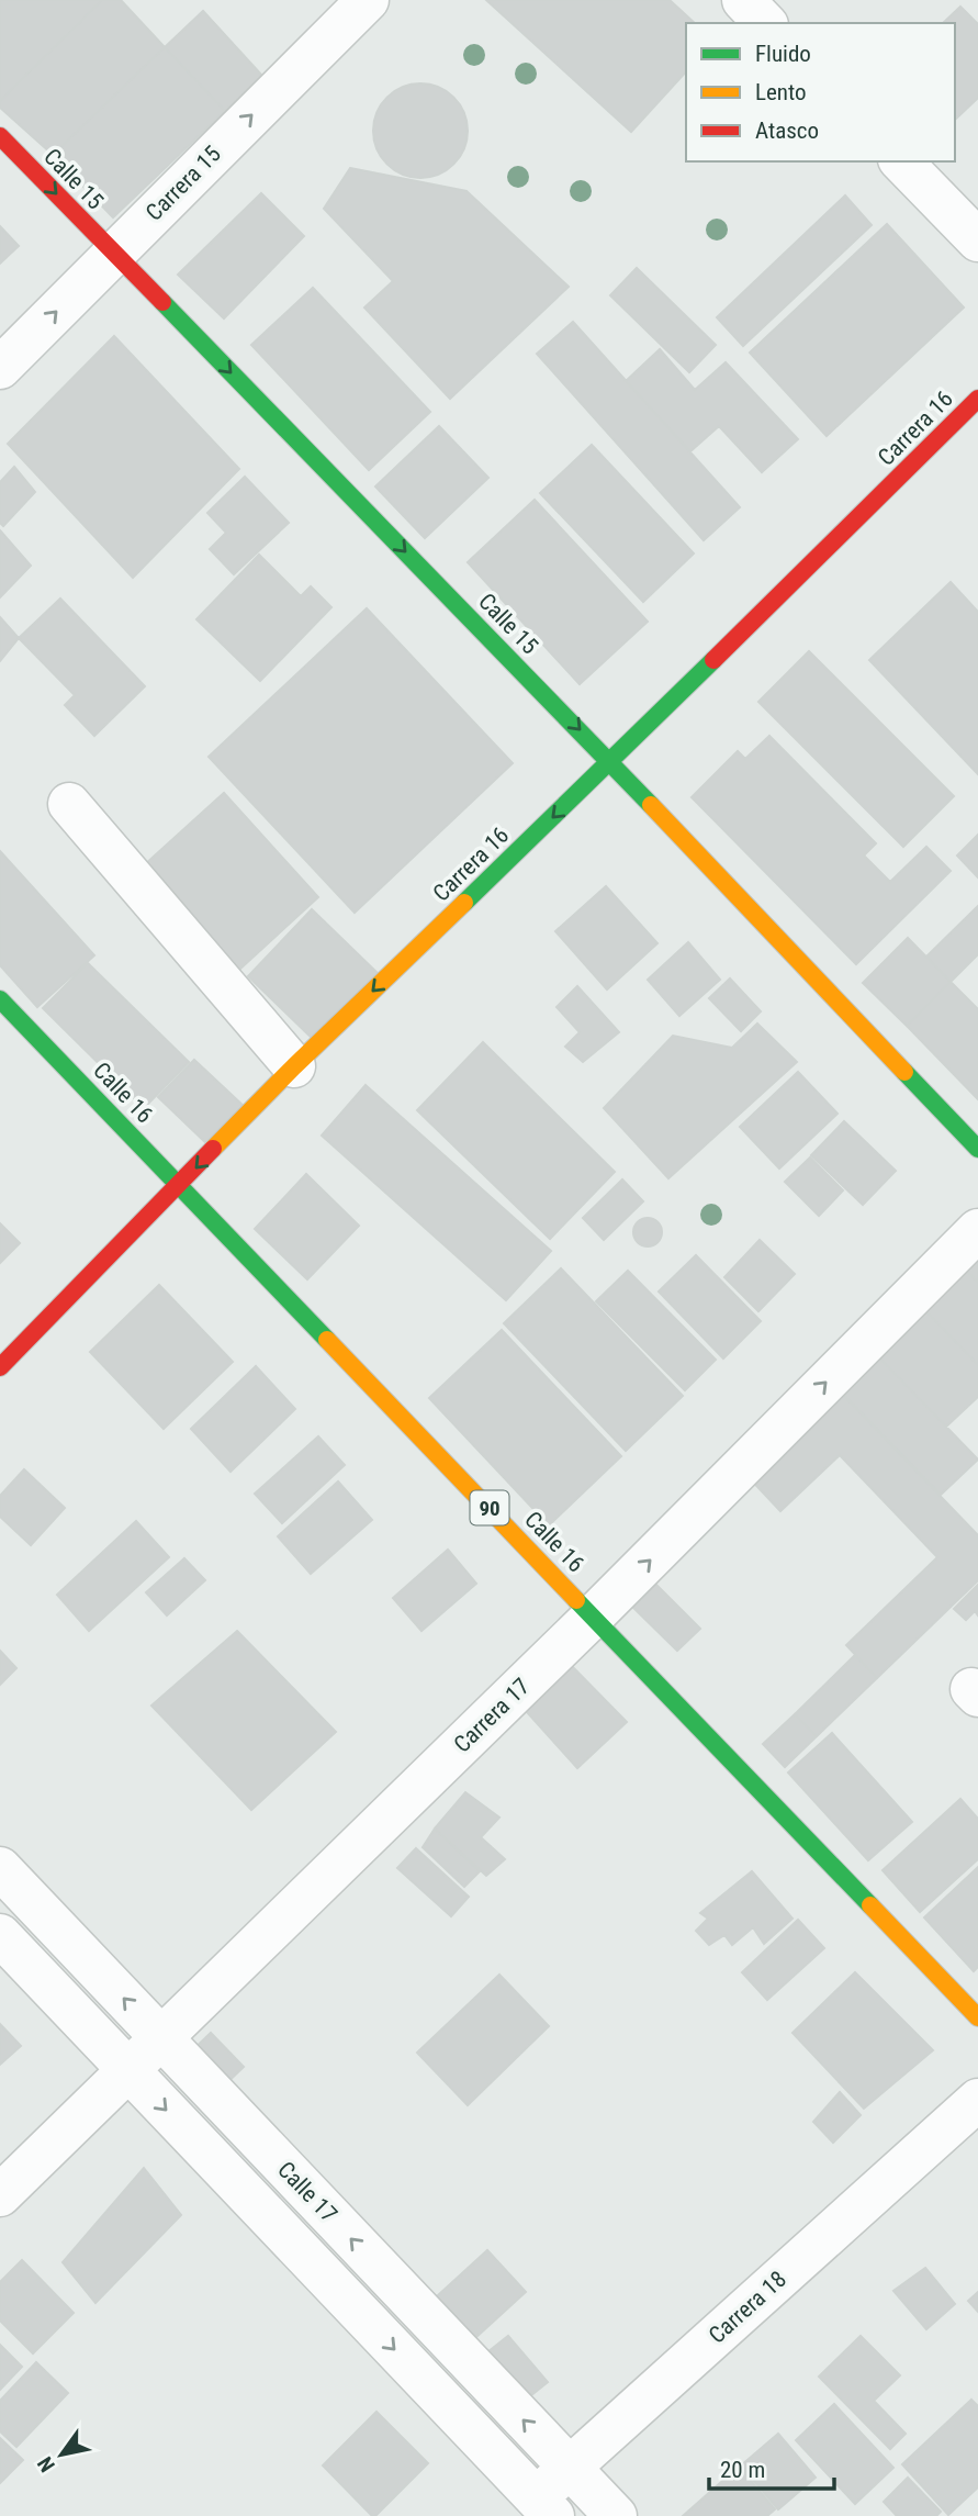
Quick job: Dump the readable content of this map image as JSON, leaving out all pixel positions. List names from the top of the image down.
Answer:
{
  "streets": {
    "main road": [
      "Calle 15",
      "Carrera 16",
      "Calle 16",
      "90"
    ],
    "street": [
      "Carrera 15",
      "Carrera 17",
      "Calle 17",
      "Carrera 18"
    ]
  },
  "crossings": [
    ["Calle 15", "Carrera 15"],
    ["Calle 15", "Carrera 16"],
    ["Carrera 16", "Calle 16"],
    ["Calle 16", "Carrera 17"],
    ["Carrera 17", "Calle 17"],
    ["Calle 17", "Carrera 18"]
  ],
  "one_way": [
    "Calle 15",
    "Carrera 15",
    "Carrera 16",
    "Carrera 17"
  ],
  "legend": ["Fluido", "Lento", "Atasco"],
  "scale_bar": "20 m",
  "north": "bottom left"
}
